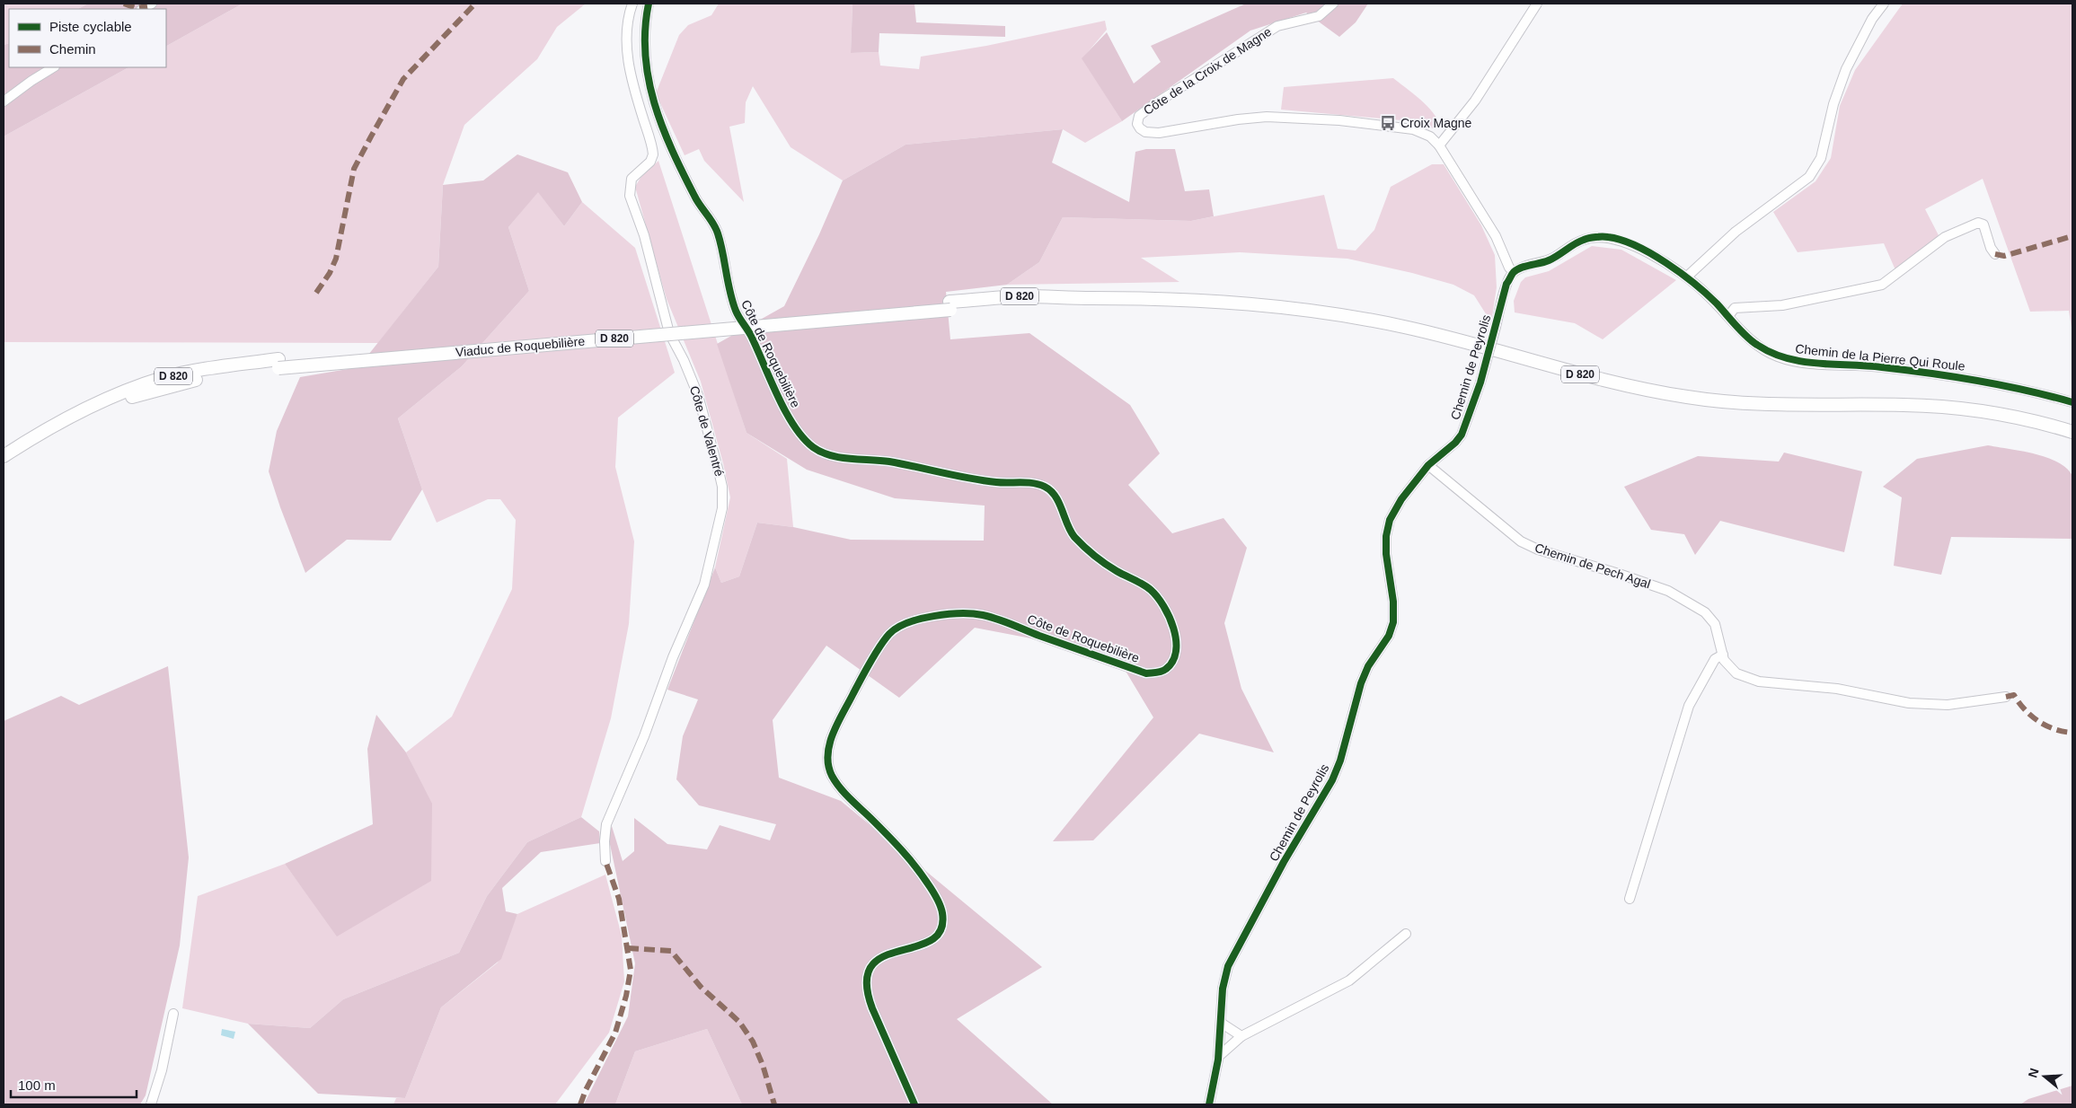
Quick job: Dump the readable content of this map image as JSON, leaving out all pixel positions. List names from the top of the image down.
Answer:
{
  "streets": {
    "main road": ["D 820", "Viaduc de Roquebilière"],
    "street": [
      "Côte de la Croix de Magne",
      "Côte de Roquebilière",
      "Chemin de la Pierre Qui Roule",
      "Chemin de Peyrolis",
      "Côte de Valentré",
      "Chemin de Pech Agal"
    ]
  },
  "crossings": [
    ["Côte de la Croix de Magne", "Chemin de Peyrolis"],
    ["Chemin de Peyrolis", "Chemin de Pech Agal"]
  ],
  "places": {
    "bus stop": ["Croix Magne"]
  },
  "legend": ["Piste cyclable", "Chemin"],
  "scale_bar": "100 m",
  "north": "left"
}
